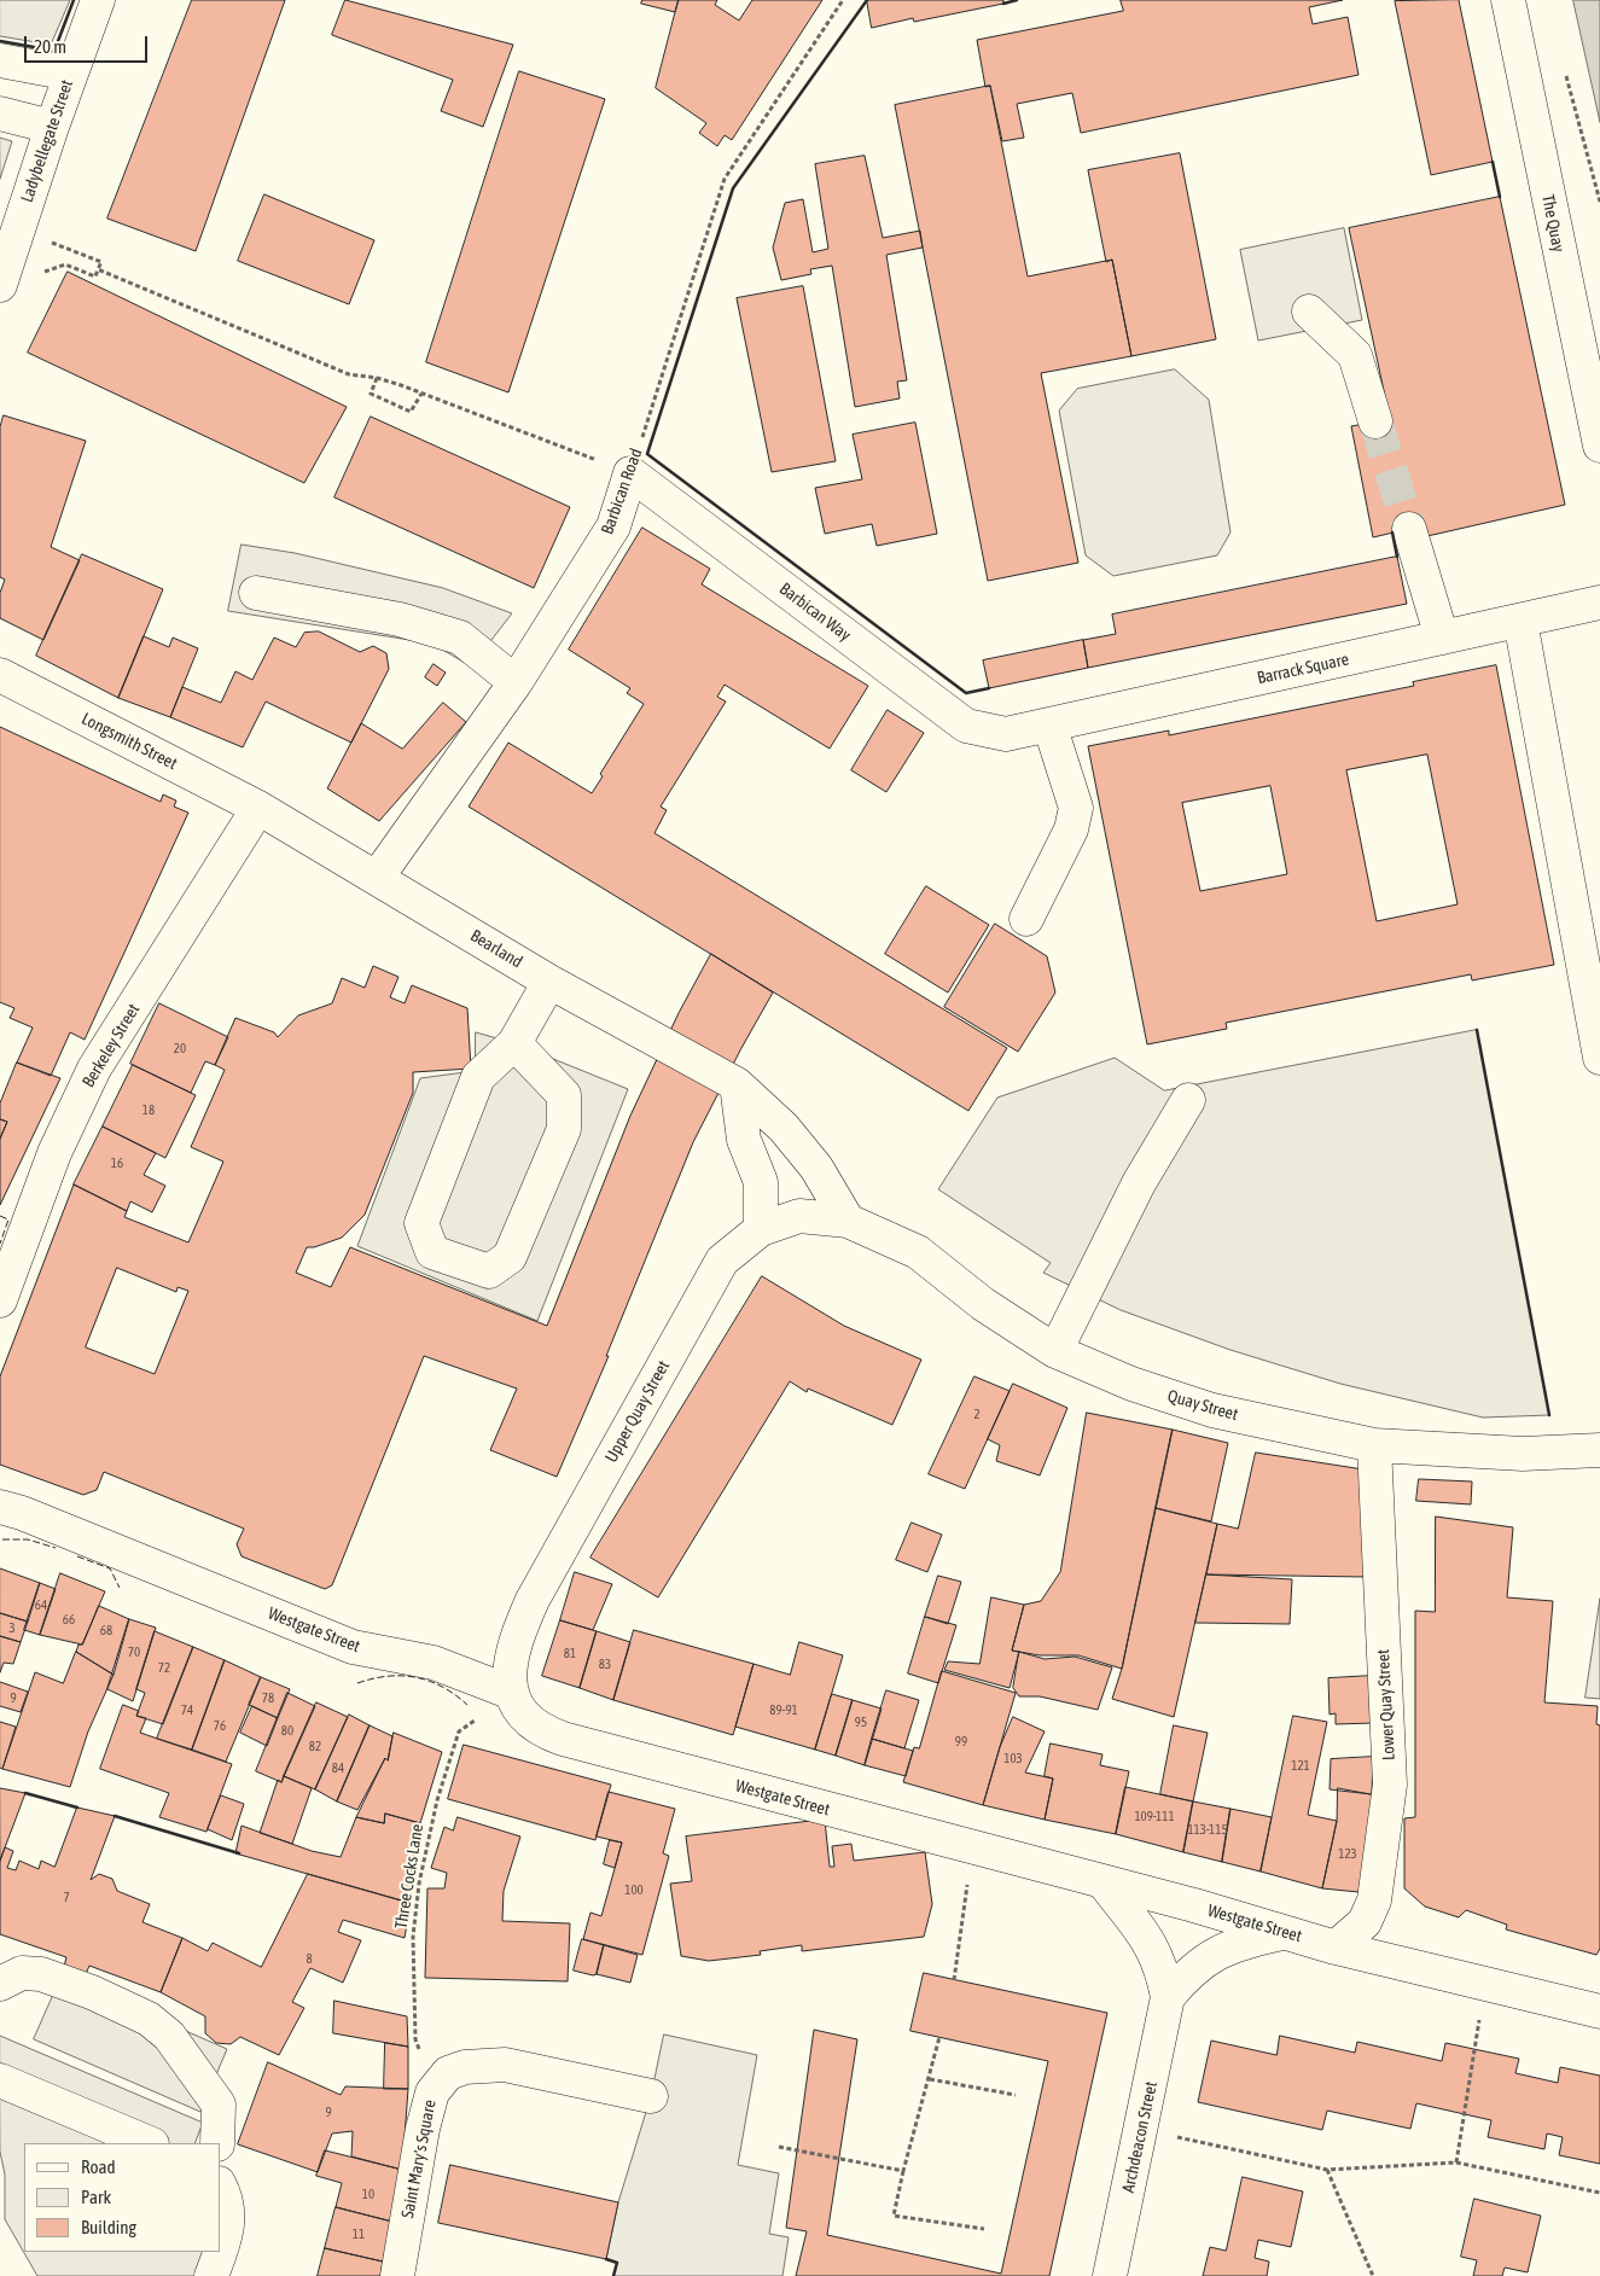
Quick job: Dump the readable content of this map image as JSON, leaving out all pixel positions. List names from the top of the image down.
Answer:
{
  "streets": {
    "street": [
      "Ladybellegate Street",
      "The Quay",
      "Barbican Road",
      "Barbican Way",
      "Barrack Square",
      "Longsmith Street",
      "Bearland",
      "Berkeley Street",
      "Quay Street",
      "Upper Quay Street",
      "Westgate Street",
      "Lower Quay Street",
      "Archdeacon Street",
      "Saint Mary's Square"
    ],
    "path": ["Three Cocks Lane"]
  },
  "crossings": [
    ["Barbican Road", "Barbican Way"],
    ["Barbican Road", "Bearland"],
    ["Barbican Way", "Barrack Square"],
    ["Longsmith Street", "Bearland"],
    ["Longsmith Street", "Berkeley Street"],
    ["Bearland", "Berkeley Street"],
    ["Bearland", "Quay Street"],
    ["Bearland", "Upper Quay Street"],
    ["Quay Street", "Upper Quay Street"],
    ["Quay Street", "Lower Quay Street"],
    ["Upper Quay Street", "Westgate Street"],
    ["Upper Quay Street", "Three Cocks Lane"],
    ["Westgate Street", "Lower Quay Street"],
    ["Westgate Street", "Three Cocks Lane"],
    ["Westgate Street", "Archdeacon Street"],
    ["Three Cocks Lane", "Saint Mary's Square"]
  ],
  "house_numbers": [
    "20",
    "18",
    "16",
    "2",
    "64",
    "66",
    "3",
    "68",
    "70",
    "81",
    "83",
    "72",
    "9",
    "78",
    "74",
    "89-91",
    "95",
    "76",
    "80",
    "99",
    "82",
    "103",
    "121",
    "84",
    "109-111",
    "113-115",
    "123",
    "100",
    "7",
    "8",
    "9",
    "10",
    "11"
  ],
  "legend": ["Road", "Park", "Building"],
  "scale_bar": "20 m"
}
